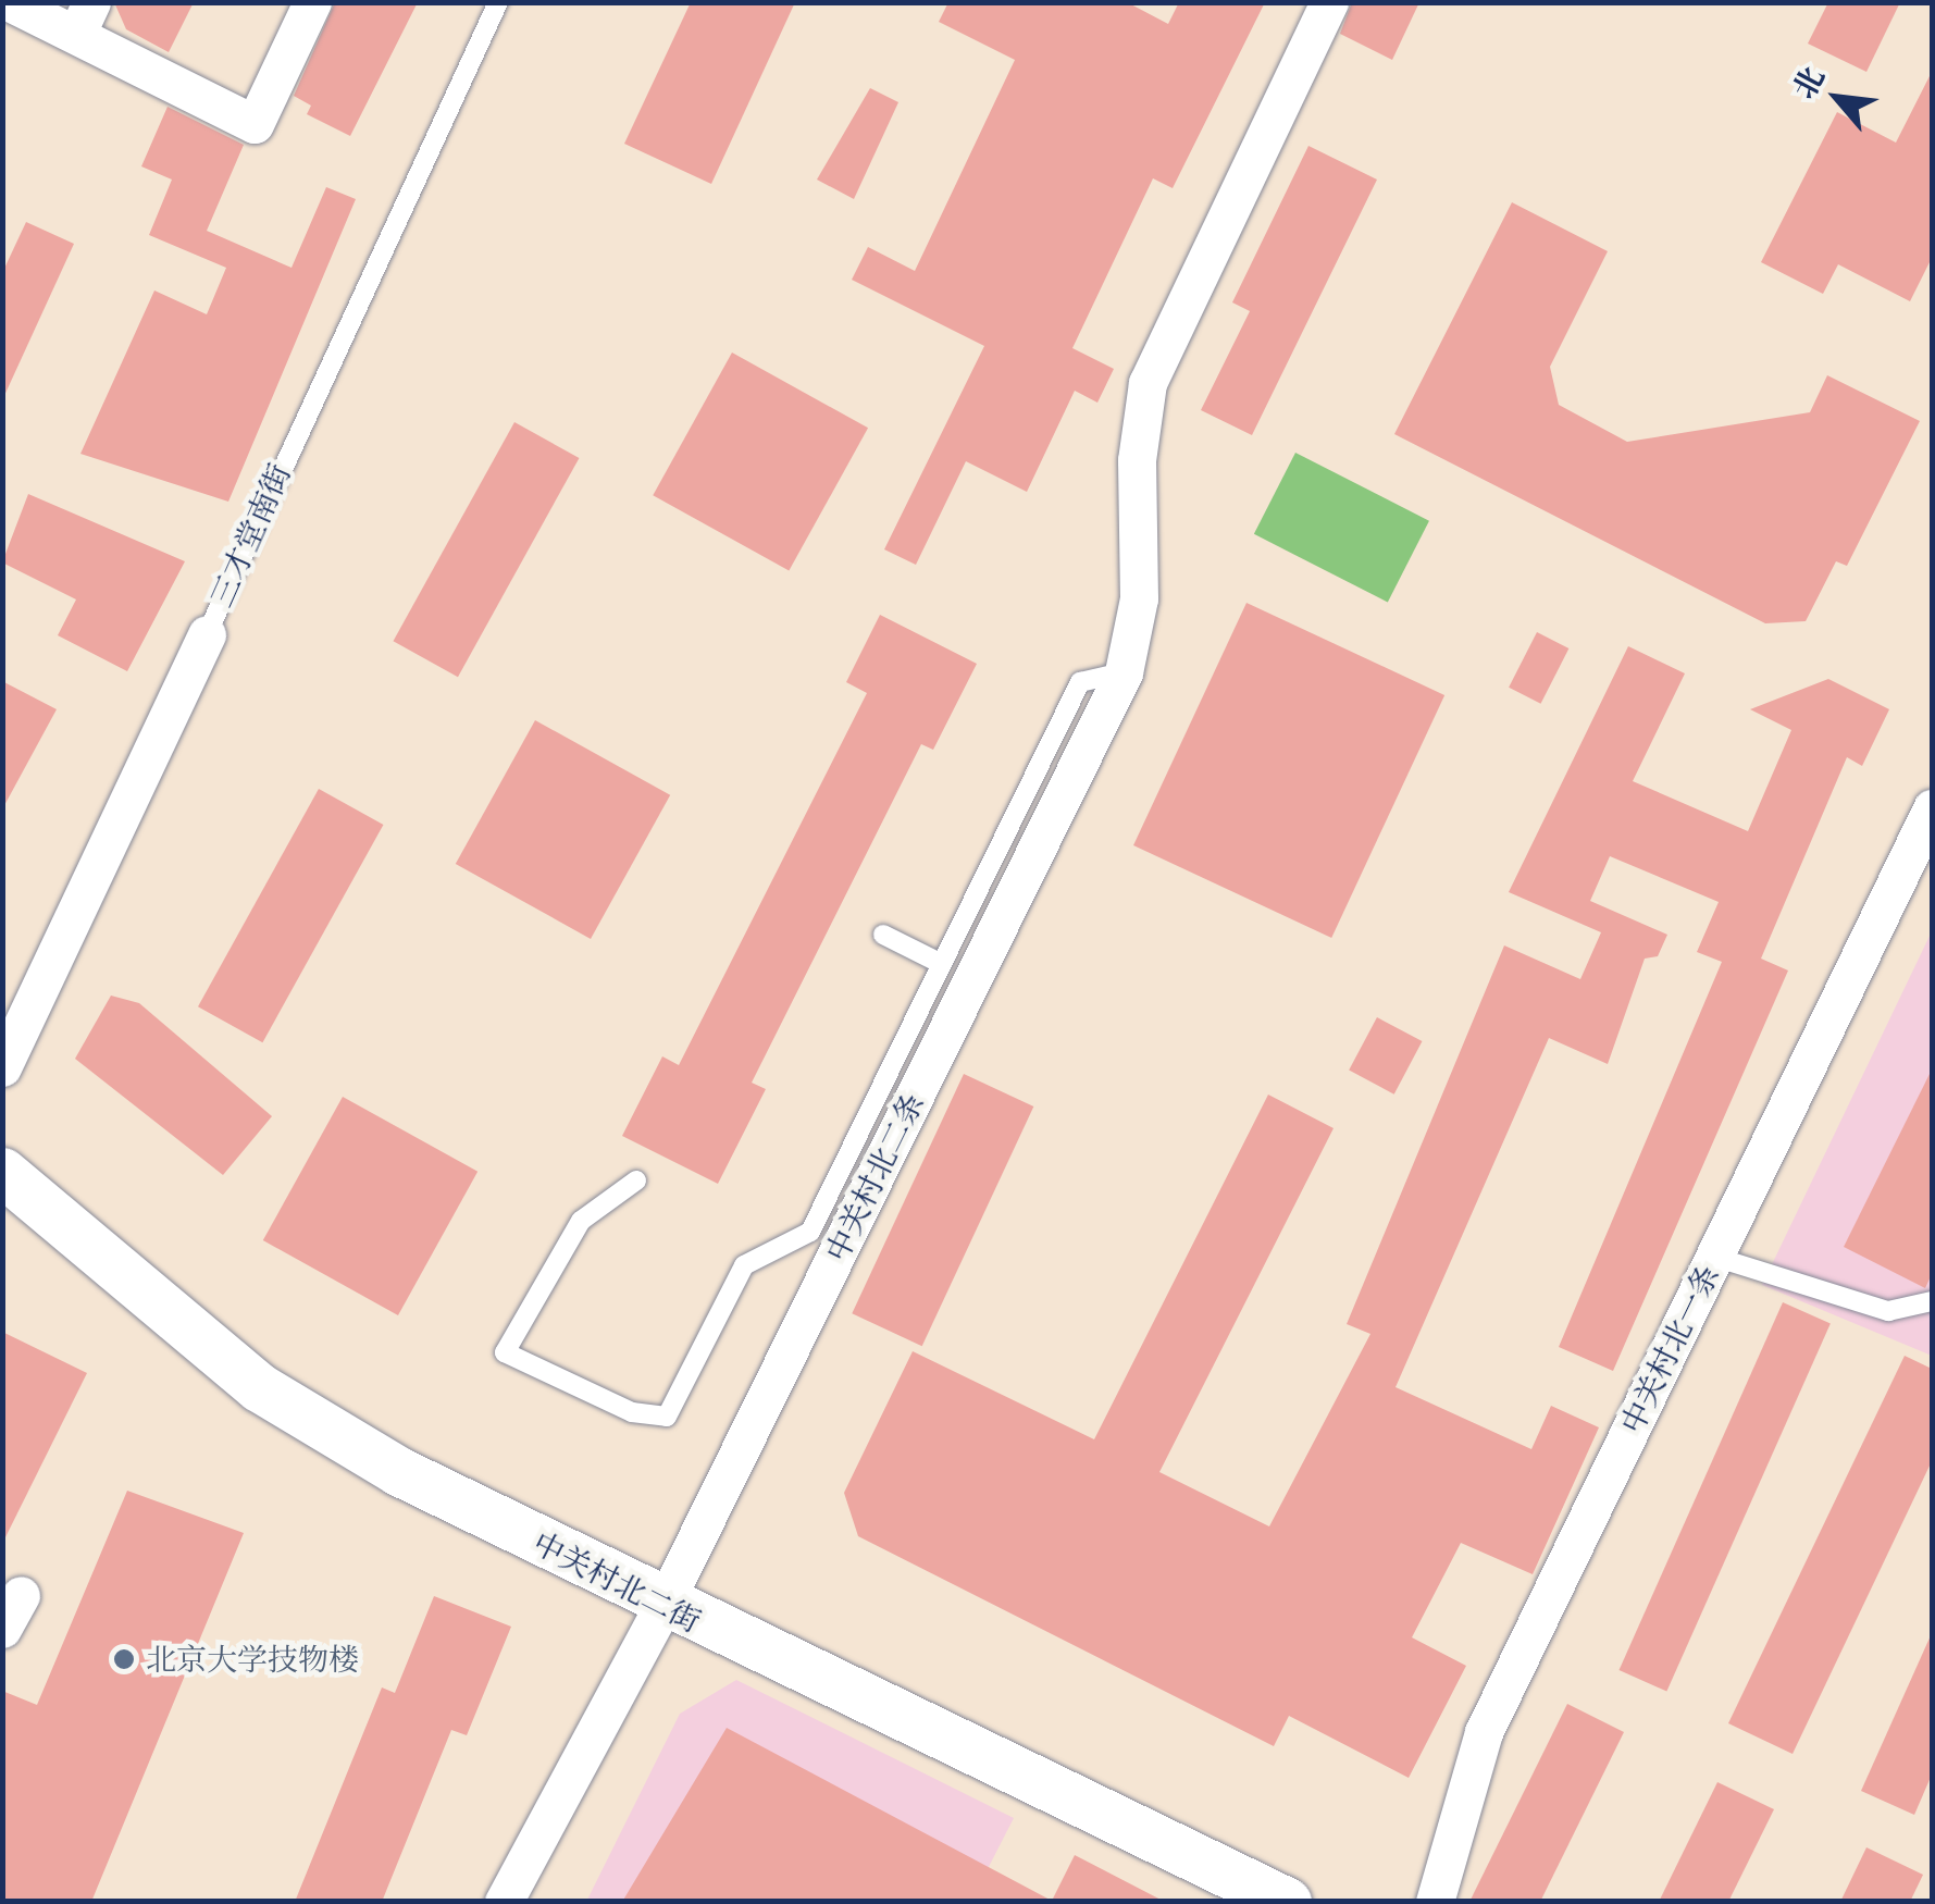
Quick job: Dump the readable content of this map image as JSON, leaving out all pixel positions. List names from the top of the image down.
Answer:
{
  "streets": {
    "street": [
      "三才堂南街",
      "中关村北二条",
      "中关村北一条",
      "中关村北二街"
    ]
  },
  "crossings": [
    ["中关村北二条", "中关村北二街"]
  ],
  "places": ["北京大学技物楼"],
  "north": "top left"
}
